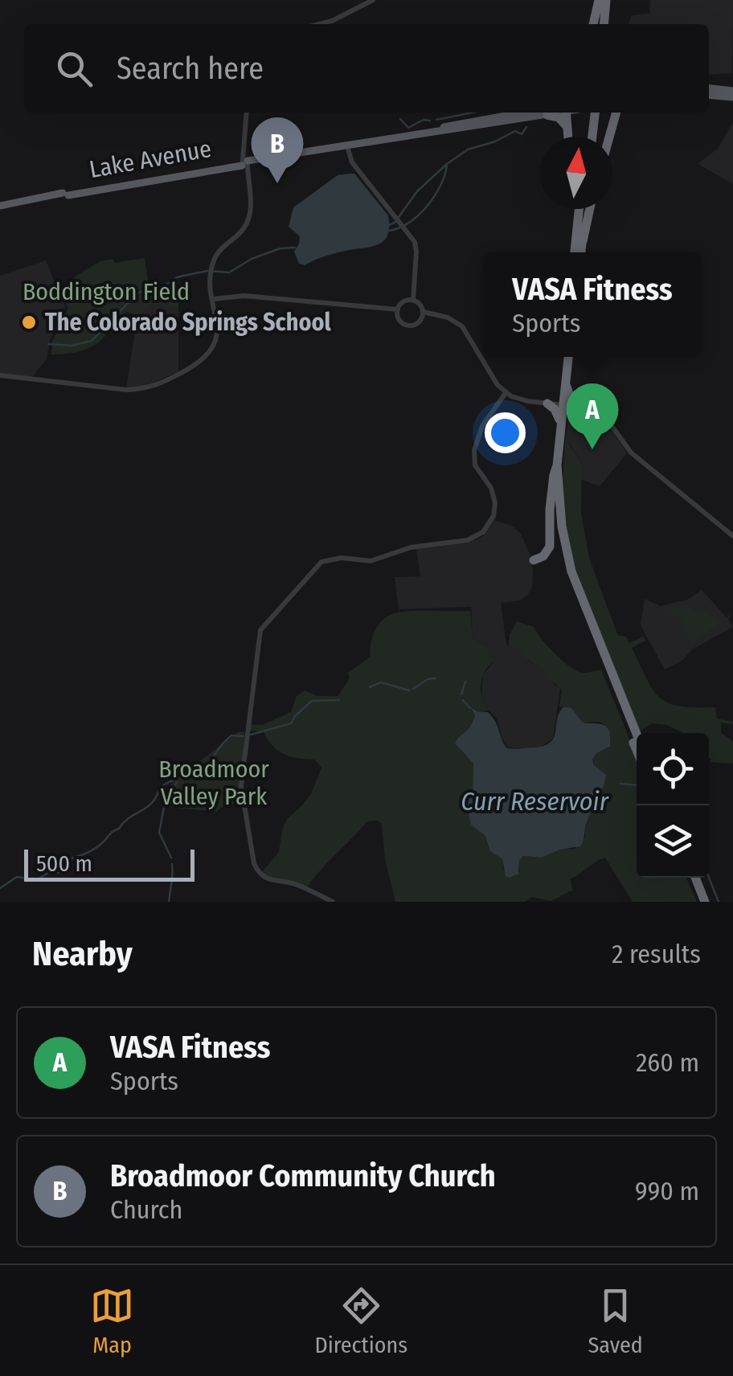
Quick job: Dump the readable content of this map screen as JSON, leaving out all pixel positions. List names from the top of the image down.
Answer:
{
  "streets": {
    "main road": ["Lake Avenue"]
  },
  "water": ["Curr Reservoir"],
  "parks": ["Boddington Field", "Broadmoor Valley Park"],
  "places": ["The Colorado Springs School"],
  "scale_bar": "500 m",
  "north": "top",
  "page": {
    "search": "Search here",
    "pins": ["B", "A"],
    "popup": ["VASA Fitness", "Sports"],
    "scale": "500 m",
    "heading": ["Nearby", "2 results"],
    "list": [
      {
        "mark": "A",
        "name": "VASA Fitness",
        "note": "Sports",
        "value": "260 m"
      },
      {
        "mark": "B",
        "name": "Broadmoor Community Church",
        "note": "Church",
        "value": "990 m"
      }
    ],
    "nav": ["Map", "Directions", "Saved"]
  }
}
